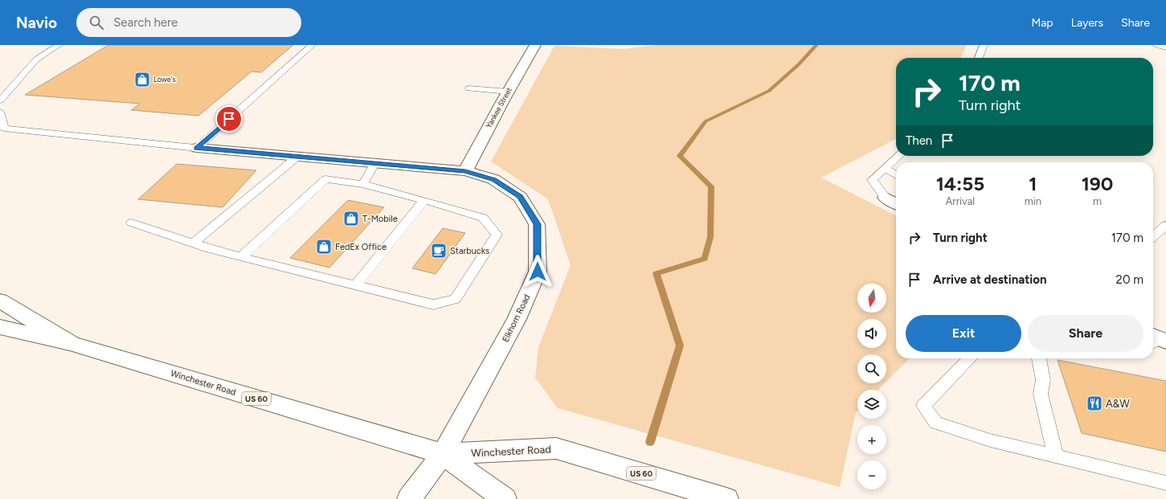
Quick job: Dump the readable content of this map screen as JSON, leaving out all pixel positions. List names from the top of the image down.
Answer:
{
  "streets": {
    "main road": [
      "Yankee Street",
      "Elkhorn Road",
      "Winchester Road",
      "US 60"
    ]
  },
  "crossings": [
    ["Yankee Street", "Elkhorn Road"],
    ["Elkhorn Road", "Winchester Road"]
  ],
  "places": {
    "shop": ["Lowe's", "T-Mobile", "FedEx Office"],
    "cafe": ["Starbucks"],
    "restaurant": ["A&W"]
  },
  "north": "bottom",
  "page": {
    "header": "Navio",
    "search": "Search here",
    "nav": ["Map", "Layers", "Share"],
    "turn": ["170 m", "Turn right"],
    "then": "Then",
    "eta": [
      "14:55",
      "Arrival",
      "1",
      "min",
      "190",
      "m"
    ],
    "list": [
      {
        "name": "Turn right",
        "value": "170 m"
      },
      {
        "name": "Arrive at destination",
        "value": "20 m"
      }
    ],
    "map_buttons": ["+", "−"],
    "buttons": ["Exit", "Share"]
  }
}
